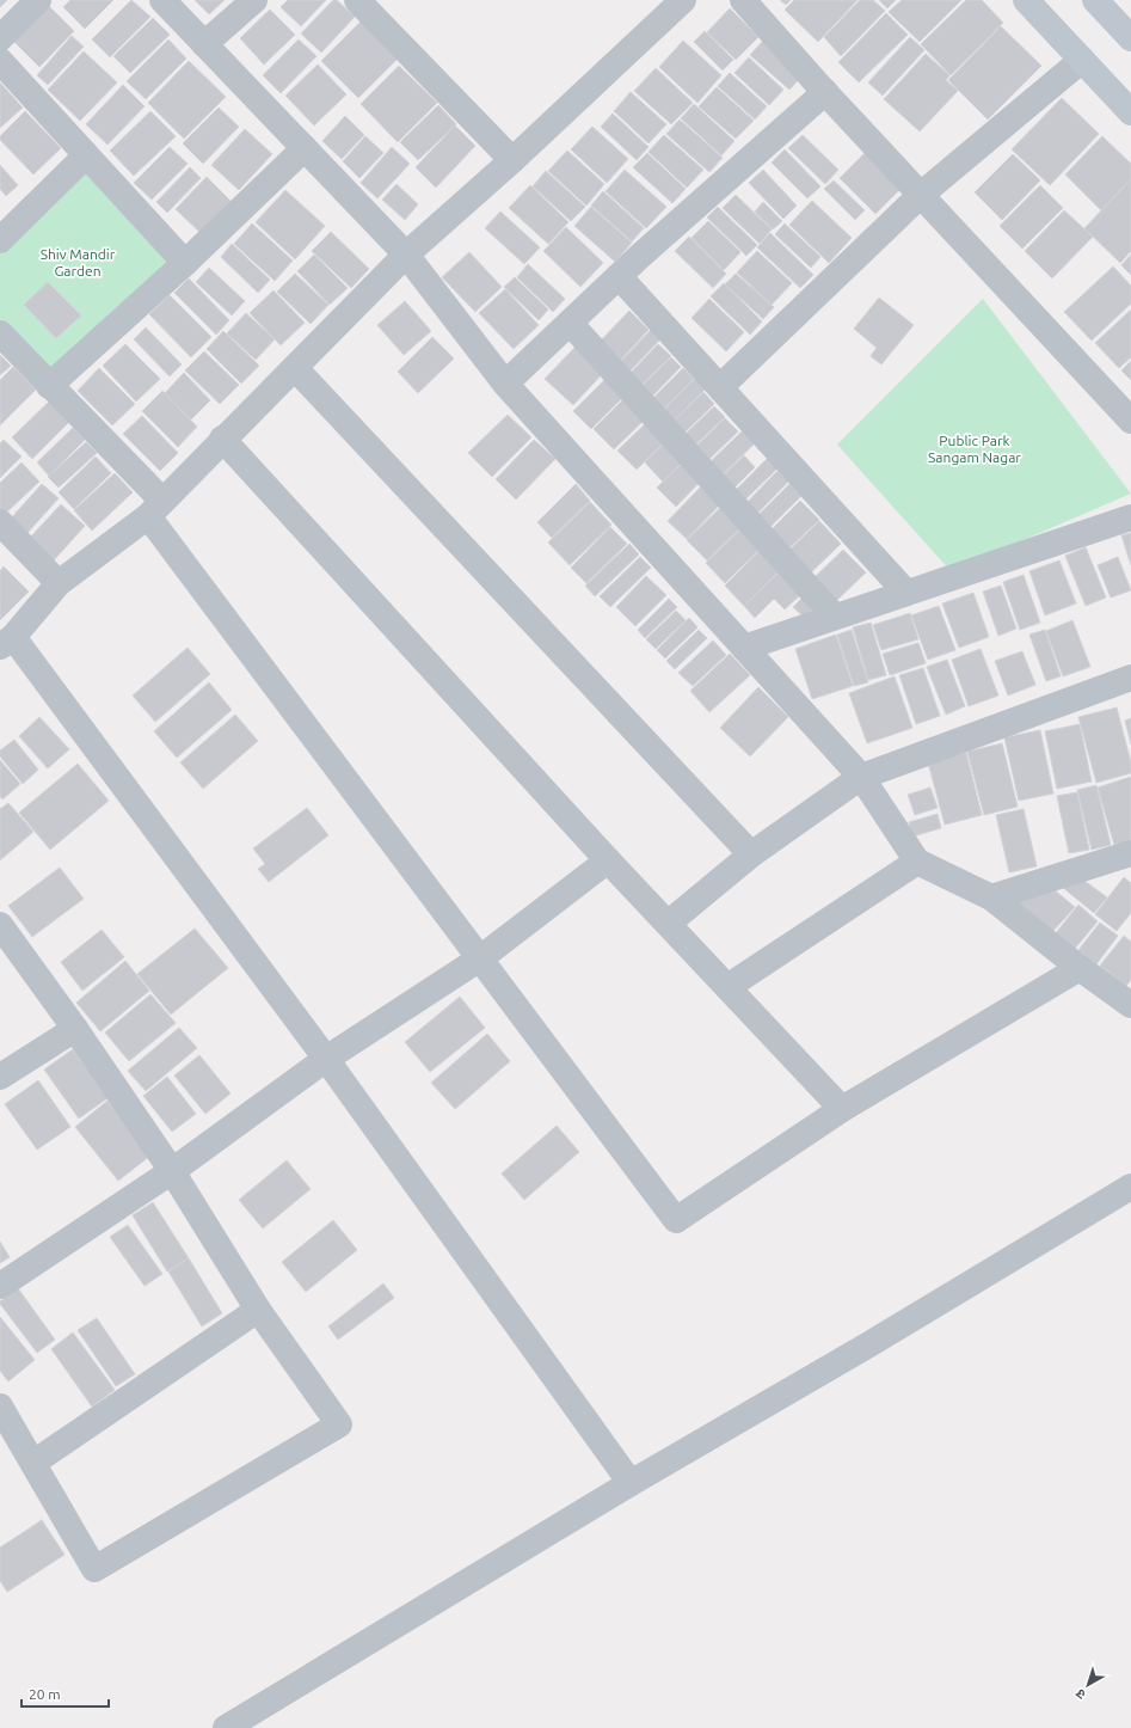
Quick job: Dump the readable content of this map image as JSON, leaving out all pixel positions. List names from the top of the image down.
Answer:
{
  "parks": ["Shiv Mandir Garden", "Public Park Sangam Nagar"],
  "scale_bar": "20 m",
  "north": "bottom left"
}
